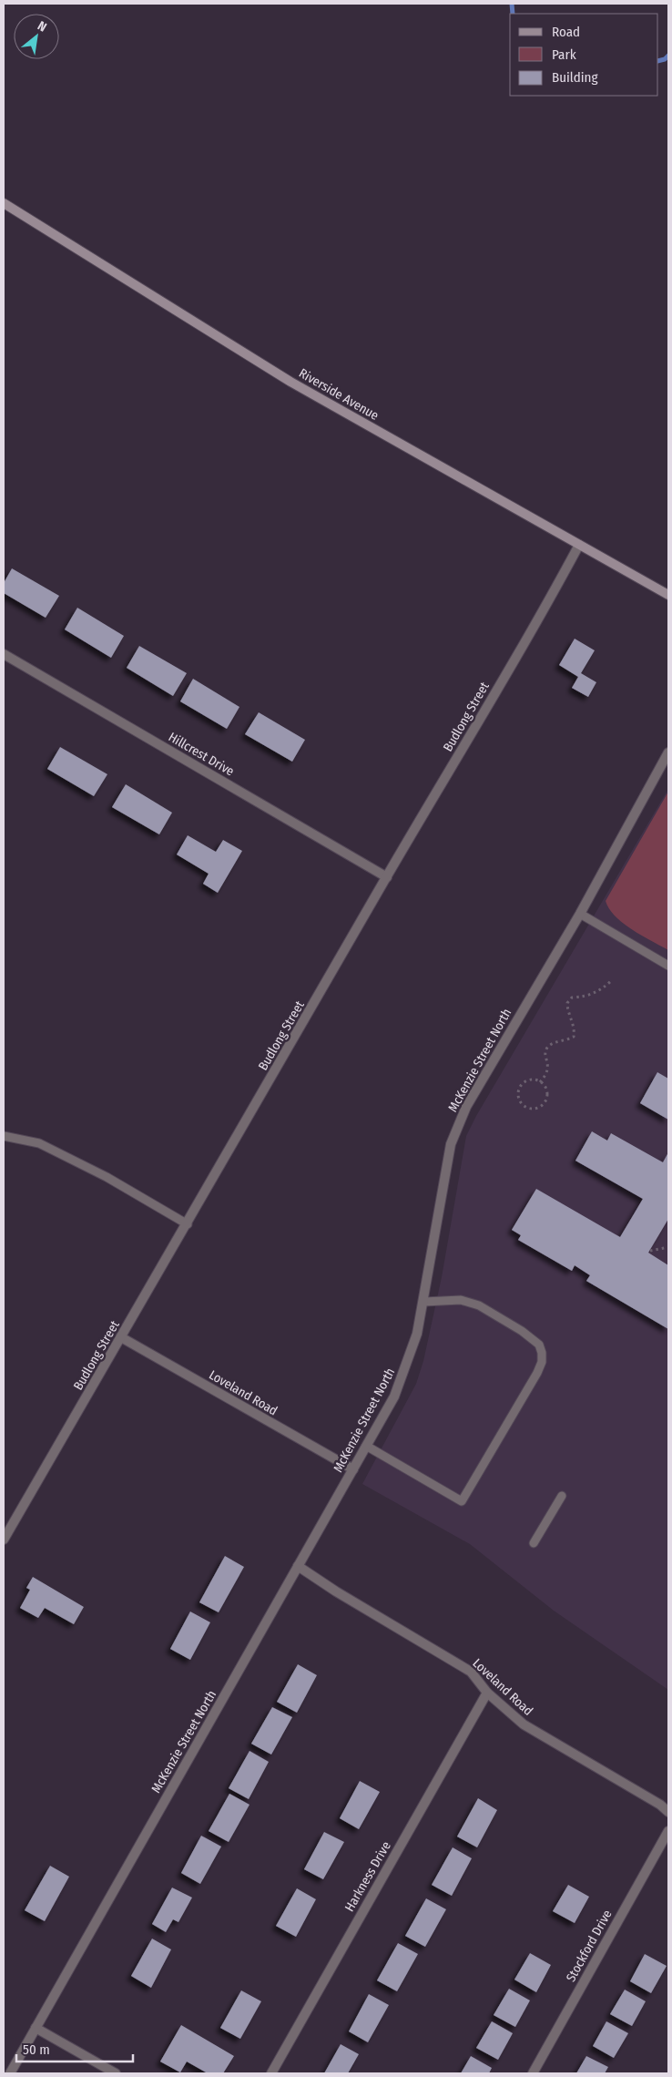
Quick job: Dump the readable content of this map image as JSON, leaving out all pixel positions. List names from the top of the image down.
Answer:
{
  "streets": {
    "street": [
      "Riverside Avenue",
      "Budlong Street",
      "Hillcrest Drive",
      "McKenzie Street North",
      "Loveland Road",
      "Harkness Drive",
      "Stockford Drive"
    ]
  },
  "crossings": [
    ["Riverside Avenue", "Budlong Street"],
    ["Budlong Street", "Hillcrest Drive"],
    ["Budlong Street", "Loveland Road"],
    ["McKenzie Street North", "Loveland Road"],
    ["Loveland Road", "Harkness Drive"]
  ],
  "legend": ["Road", "Park", "Building"],
  "scale_bar": "50 m",
  "north": "top right"
}
